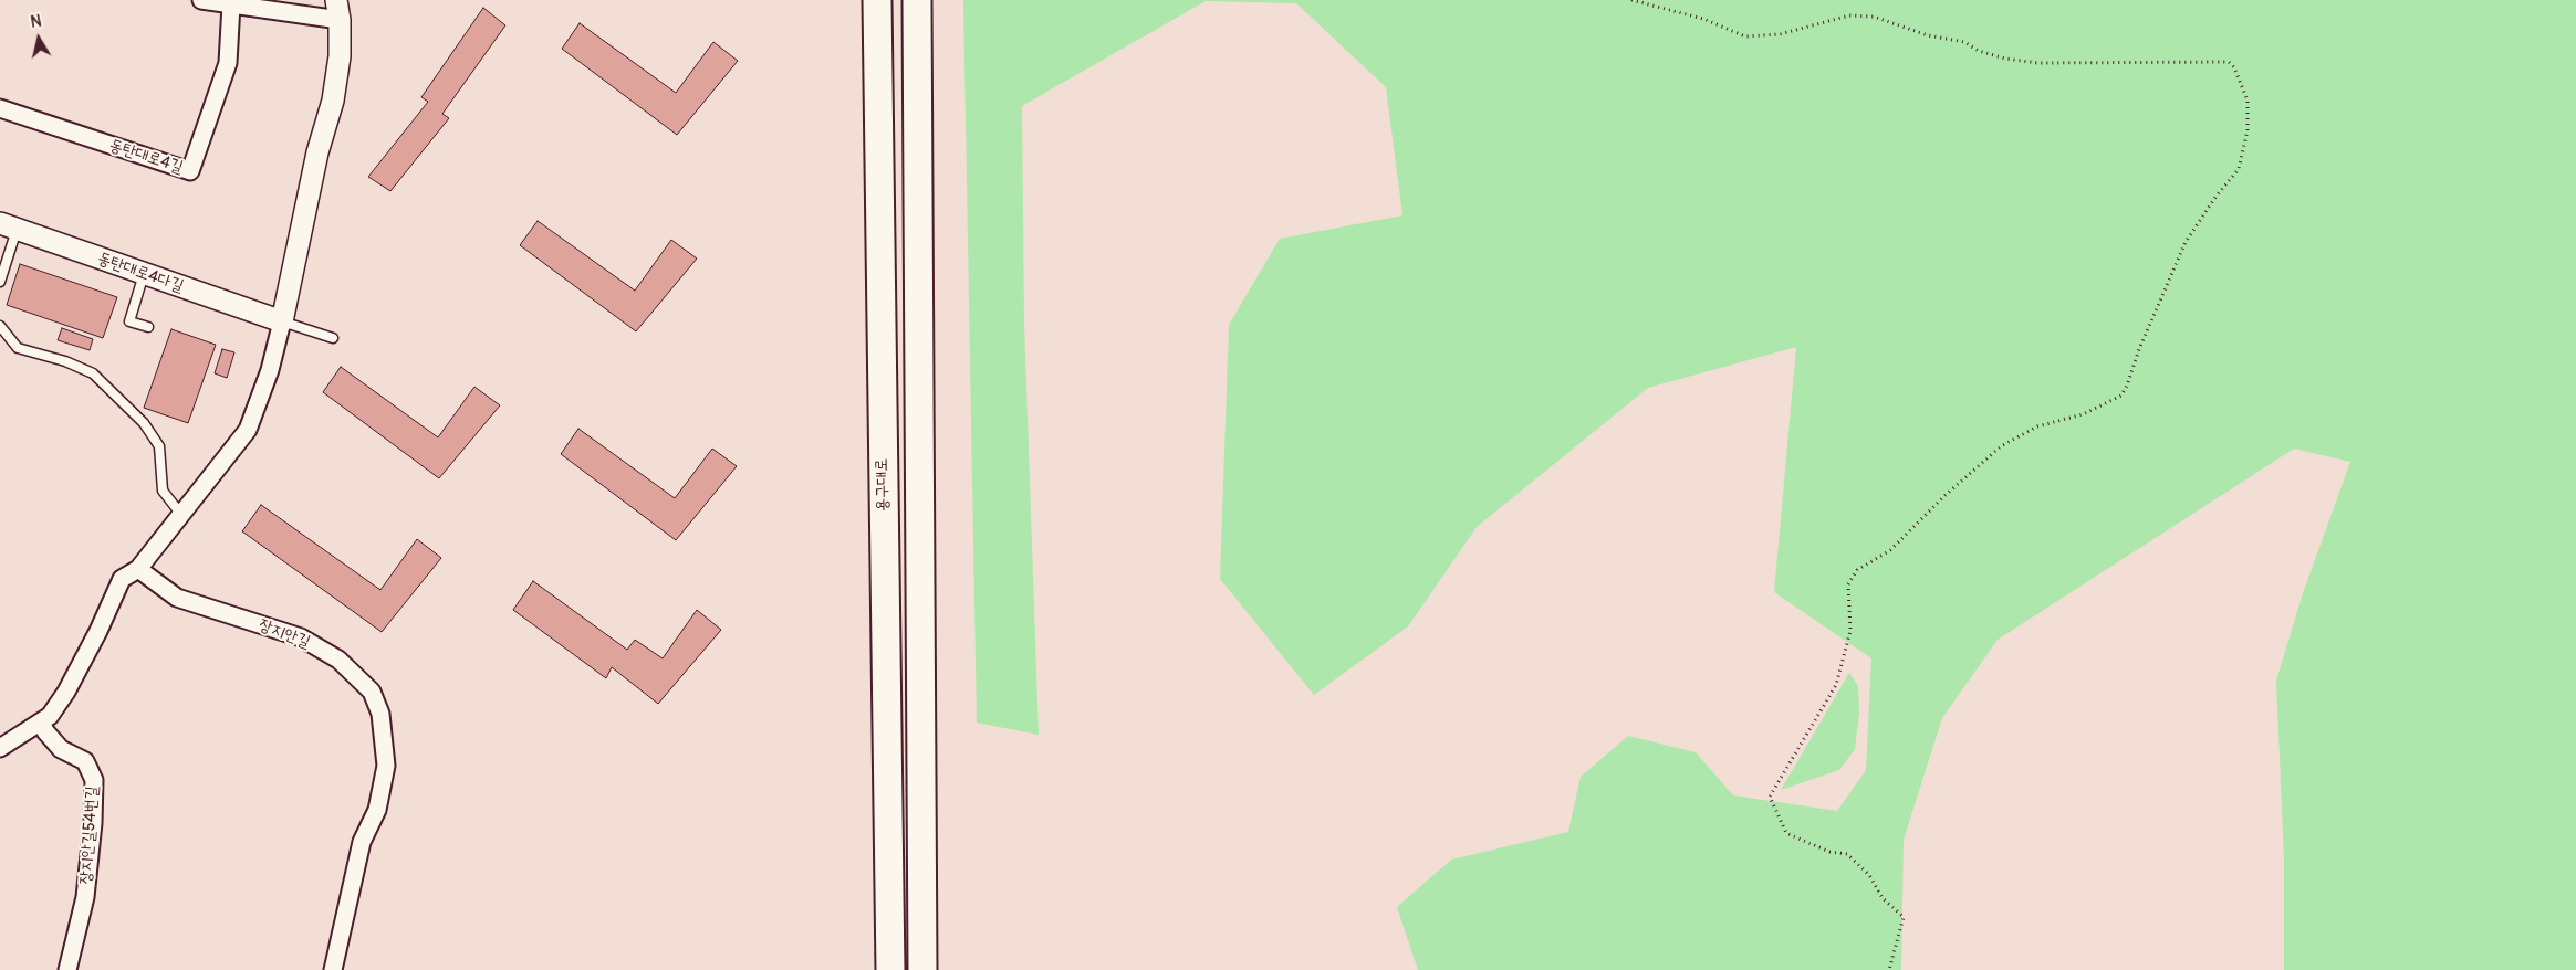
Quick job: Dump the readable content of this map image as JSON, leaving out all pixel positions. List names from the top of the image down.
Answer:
{
  "streets": {
    "highway": ["용구대로"],
    "street": [
      "동탄대로4길",
      "동탄대로4다길",
      "장지안길",
      "장지안길54번길"
    ]
  },
  "north": "top"
}
